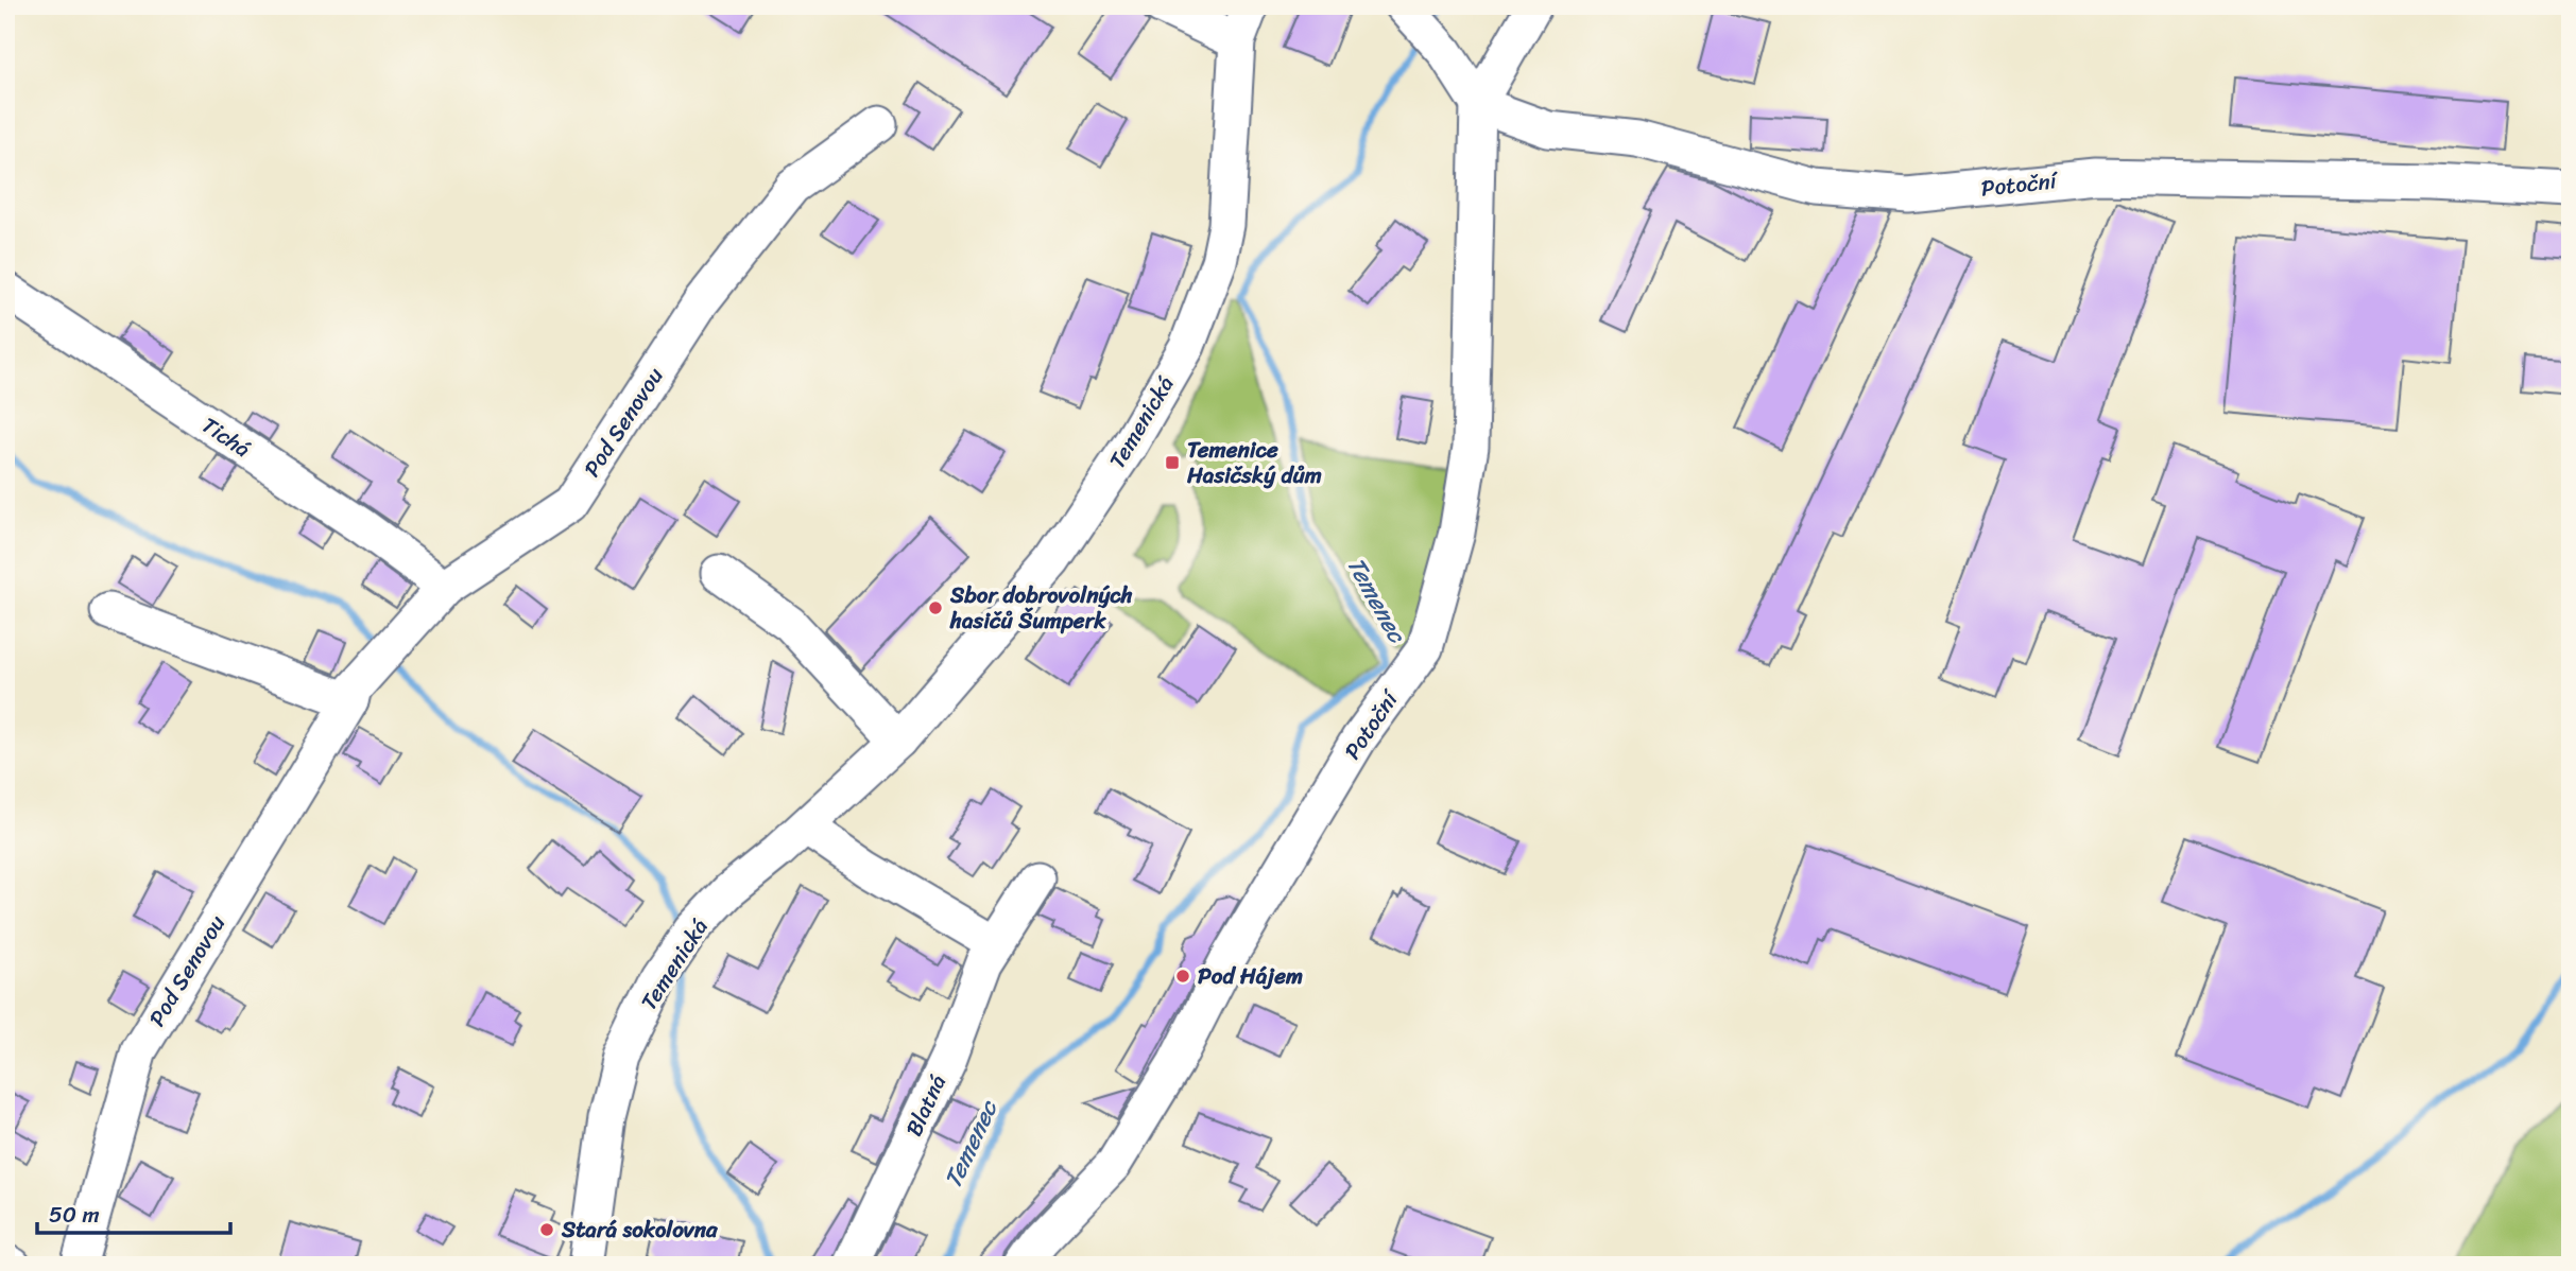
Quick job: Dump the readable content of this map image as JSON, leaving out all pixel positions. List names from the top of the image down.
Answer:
{
  "streets": {
    "street": [
      "Potoční",
      "Pod Senovou",
      "Temenická",
      "Tichá",
      "Blatná"
    ]
  },
  "crossings": [
    ["Pod Senovou", "Tichá"]
  ],
  "water": ["Temenec"],
  "places": {
    "transit": ["Temenice Hasičský dům"],
    "other": ["Sbor dobrovolných hasičů Šumperk", "Pod Hájem", "Stará sokolovna"]
  },
  "scale_bar": "50 m"
}
